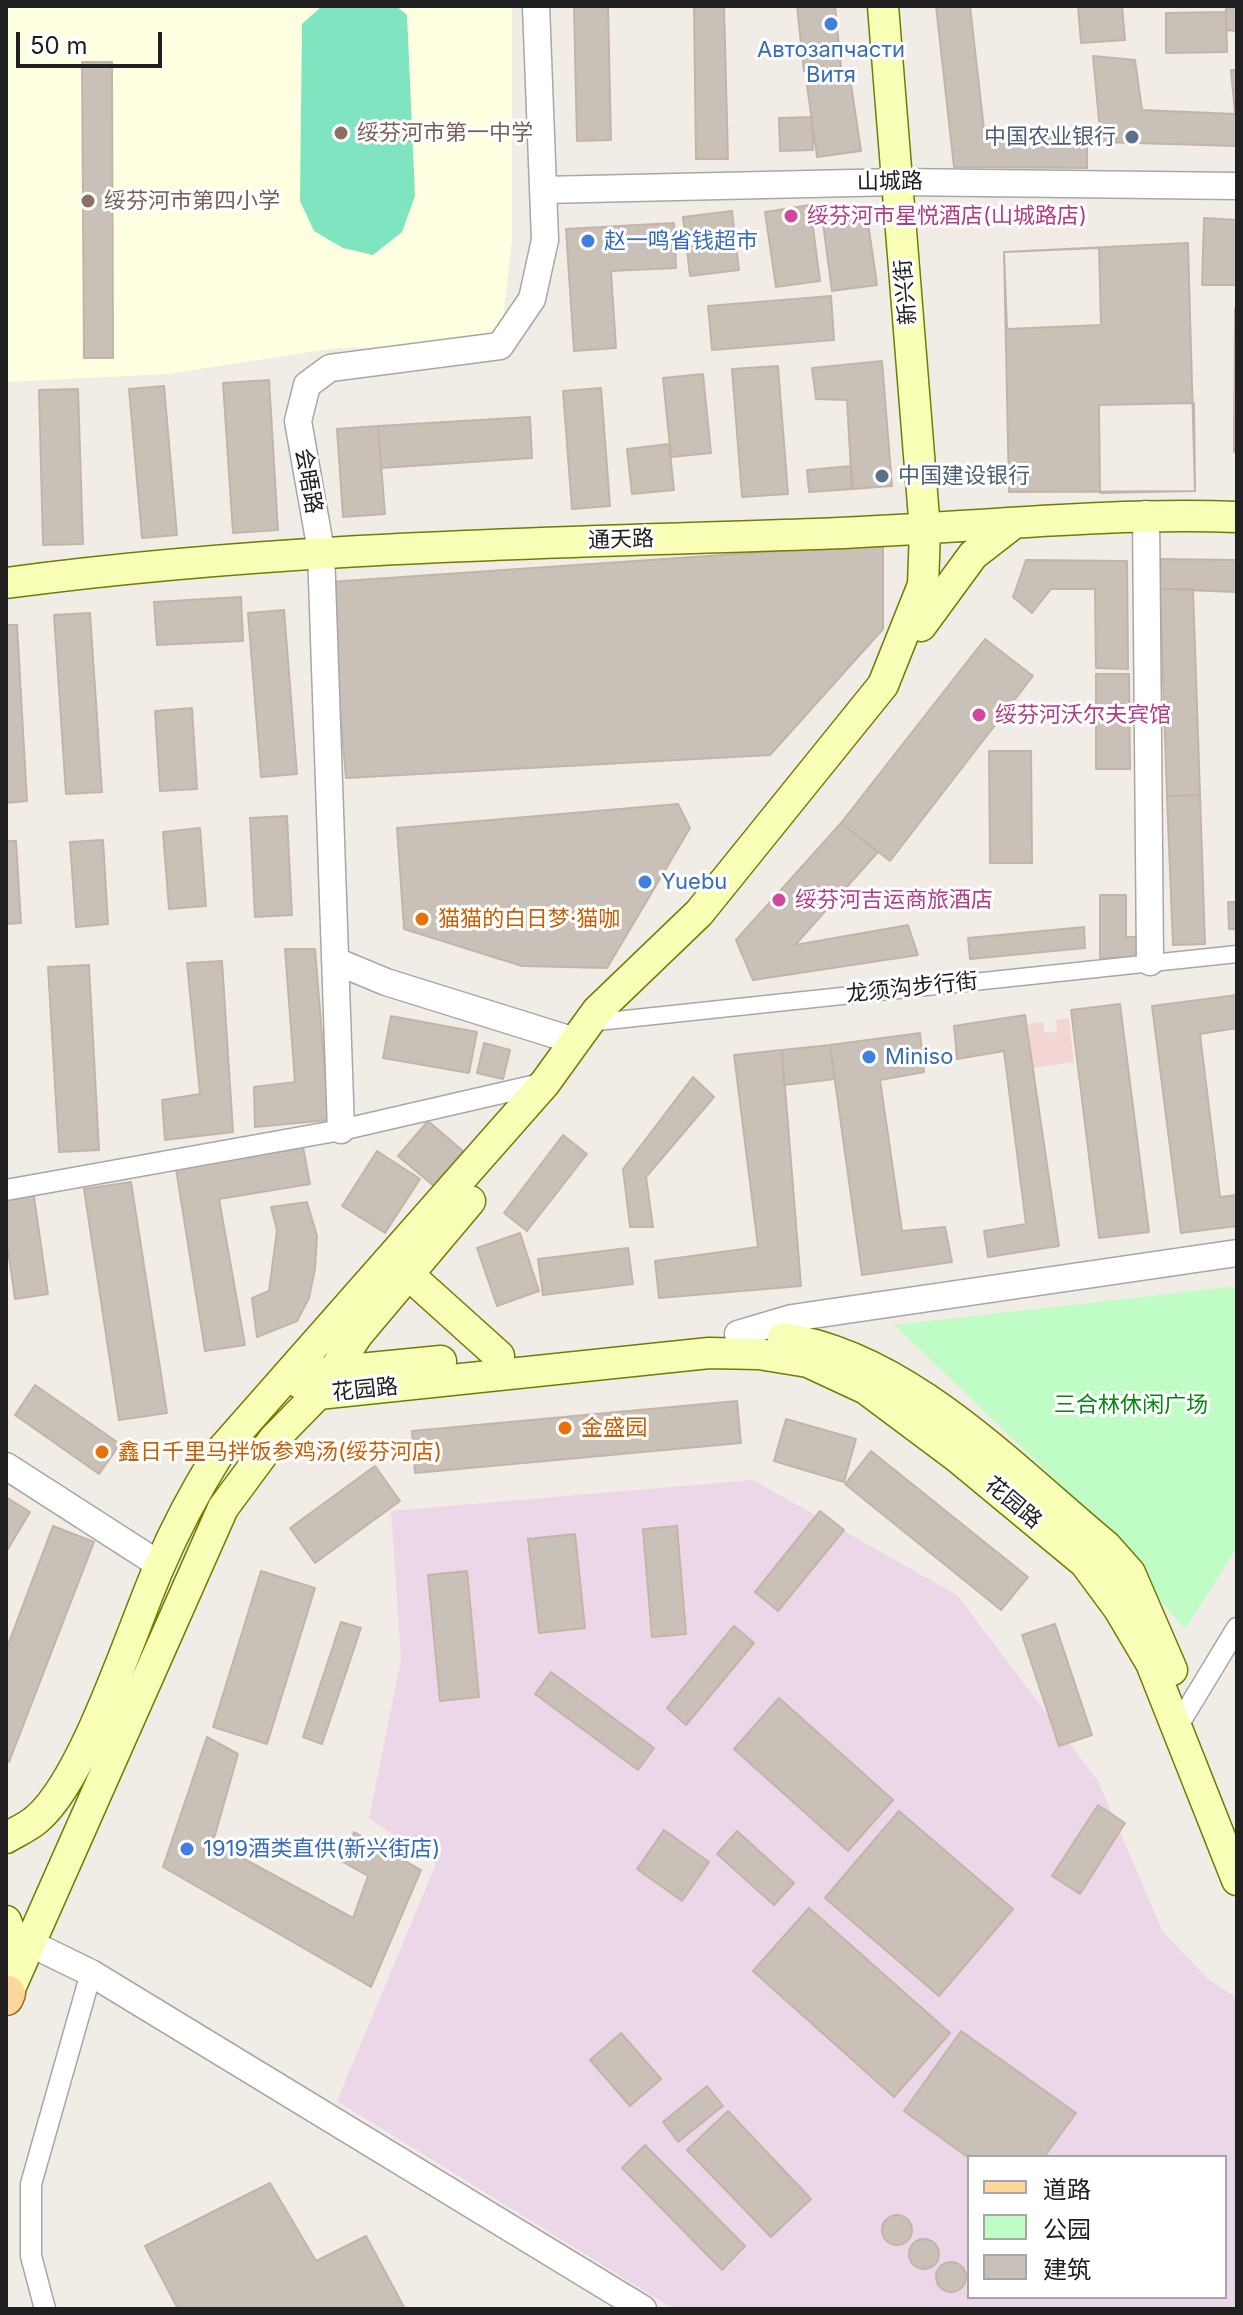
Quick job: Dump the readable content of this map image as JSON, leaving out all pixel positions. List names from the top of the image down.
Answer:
{
  "streets": {
    "main road": ["新兴街", "通天路", "花园路"],
    "street": ["山城路", "会晤路", "龙须沟步行街"]
  },
  "crossings": [
    ["山城路", "新兴街"],
    ["山城路", "会晤路"],
    ["新兴街", "通天路"],
    ["会晤路", "通天路"]
  ],
  "parks": ["三合林休闲广场"],
  "places": [
    "Автозапчасти Витя",
    "绥芬河市第一中学",
    "中国农业银行",
    "绥芬河市第四小学",
    "绥芬河市星悦酒店(山城路店)",
    "赵一鸣省钱超市",
    "中国建设银行",
    "绥芬河沃尔夫宾馆",
    "Yuebu",
    "绥芬河吉运商旅酒店",
    "猫猫的白日梦·猫咖",
    "Miniso",
    "金盛园",
    "鑫日千里马拌饭参鸡汤(绥芬河店)",
    "1919酒类直供(新兴街店)"
  ],
  "legend": ["道路", "公园", "建筑"],
  "scale_bar": "50 m"
}
